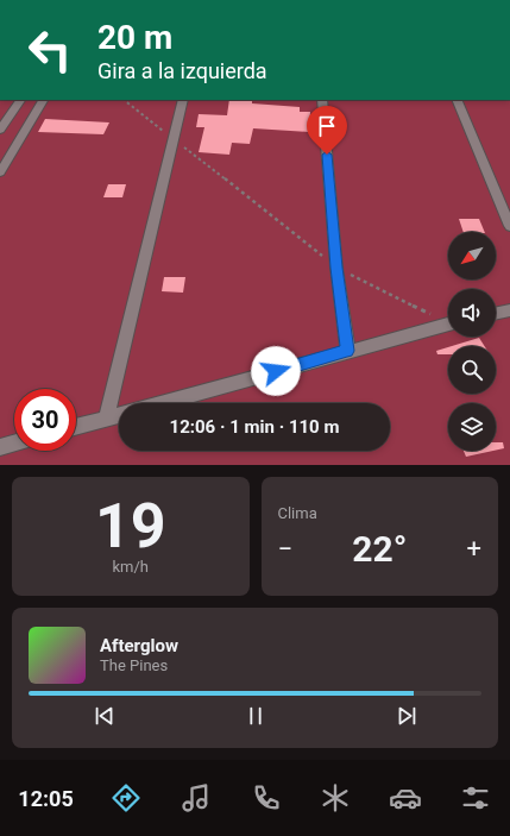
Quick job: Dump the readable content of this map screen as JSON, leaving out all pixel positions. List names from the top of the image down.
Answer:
{
  "north": "bottom left",
  "page": {
    "turn": ["20 m", "Gira a la izquierda"],
    "limit": "30",
    "trip": "12:06 · 1 min · 110 m",
    "tile": [
      ["19", "km/h"],
      "Clima"
    ],
    "heat": ["−", "22°", "+"],
    "song": ["Afterglow", "The Pines"],
    "tabs": "12:05"
  }
}
